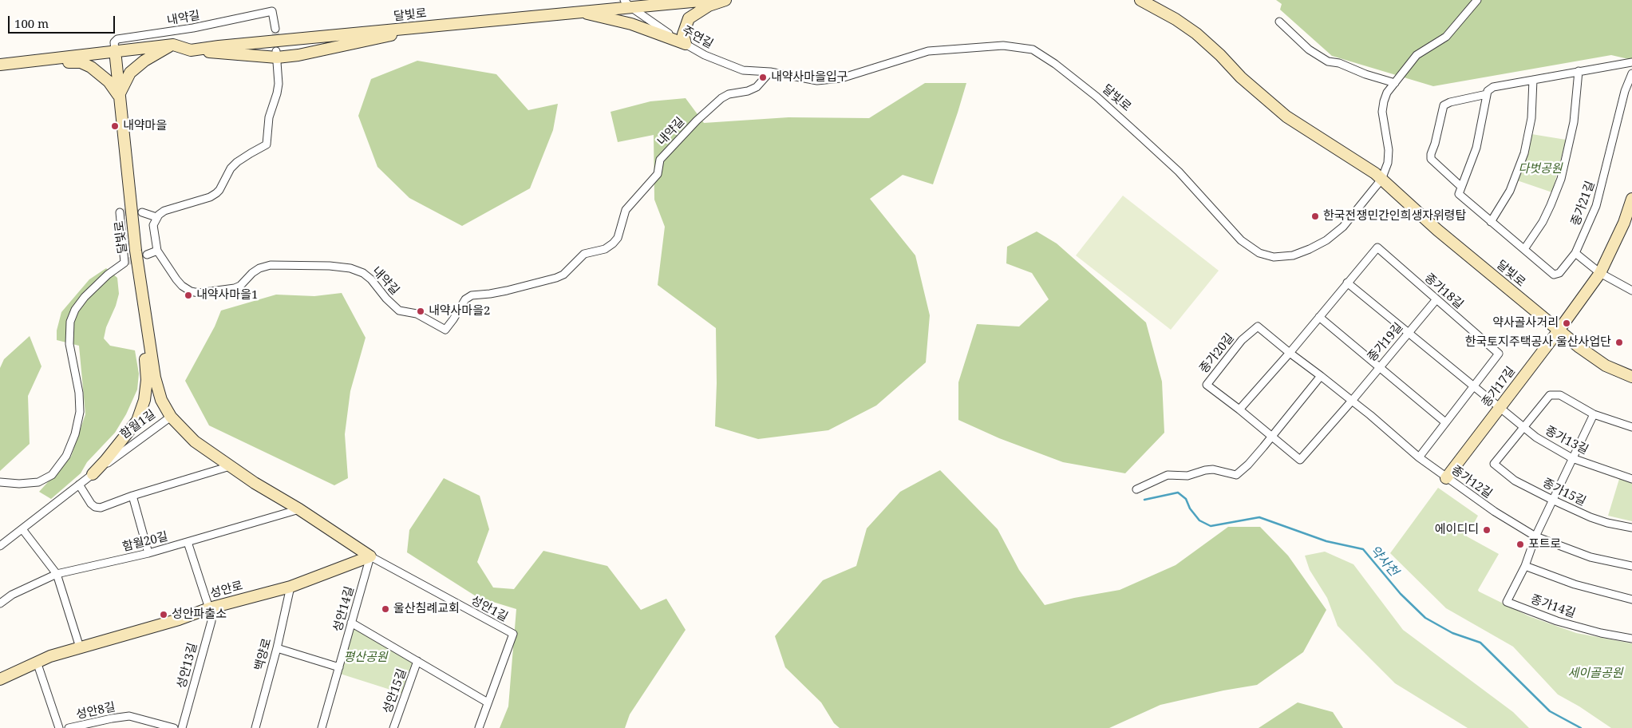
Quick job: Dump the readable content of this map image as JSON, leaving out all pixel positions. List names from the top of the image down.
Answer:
{
  "streets": {
    "main road": [
      "달빛로",
      "종가17길",
      "함월1길",
      "성안로"
    ],
    "street": [
      "내약길",
      "주연길",
      "종가21길",
      "종가18길",
      "종가19길",
      "종가20길",
      "종가13길",
      "종가12길",
      "종가15길",
      "함월20길",
      "종가14길",
      "성안14길",
      "성안1길",
      "백양로",
      "성안13길",
      "성안15길",
      "성안8길"
    ]
  },
  "crossings": [
    ["달빛로", "내약길"],
    ["달빛로", "주연길"],
    ["달빛로", "종가17길"],
    ["달빛로", "함월1길"],
    ["내약길", "주연길"],
    ["종가18길", "종가19길"],
    ["종가18길", "종가20길"],
    ["종가18길", "종가13길"],
    ["종가18길", "종가12길"],
    ["종가19길", "종가20길"],
    ["종가19길", "종가12길"],
    ["종가20길", "종가12길"],
    ["종가17길", "종가13길"],
    ["종가17길", "종가12길"],
    ["함월1길", "함월20길"],
    ["함월1길", "성안로"],
    ["함월1길", "성안14길"],
    ["함월1길", "성안1길"],
    ["종가13길", "종가15길"],
    ["종가13길", "종가14길"],
    ["종가12길", "종가14길"],
    ["종가15길", "종가14길"],
    ["함월20길", "성안13길"],
    ["성안로", "성안14길"],
    ["성안로", "성안1길"],
    ["성안로", "백양로"],
    ["성안로", "성안13길"],
    ["성안14길", "성안1길"]
  ],
  "water": ["약사천"],
  "parks": ["다벗공원", "평산공원", "세이골공원"],
  "places": [
    "내약사마을입구",
    "내약마을",
    "한국전쟁민간인희생자위령탑",
    "내약사마을1",
    "내약사마을2",
    "약사골사거리",
    "한국토지주택공사 울산사업단",
    "에이디디",
    "포트로",
    "울산침례교회",
    "성안파출소"
  ],
  "scale_bar": "100 m"
}
